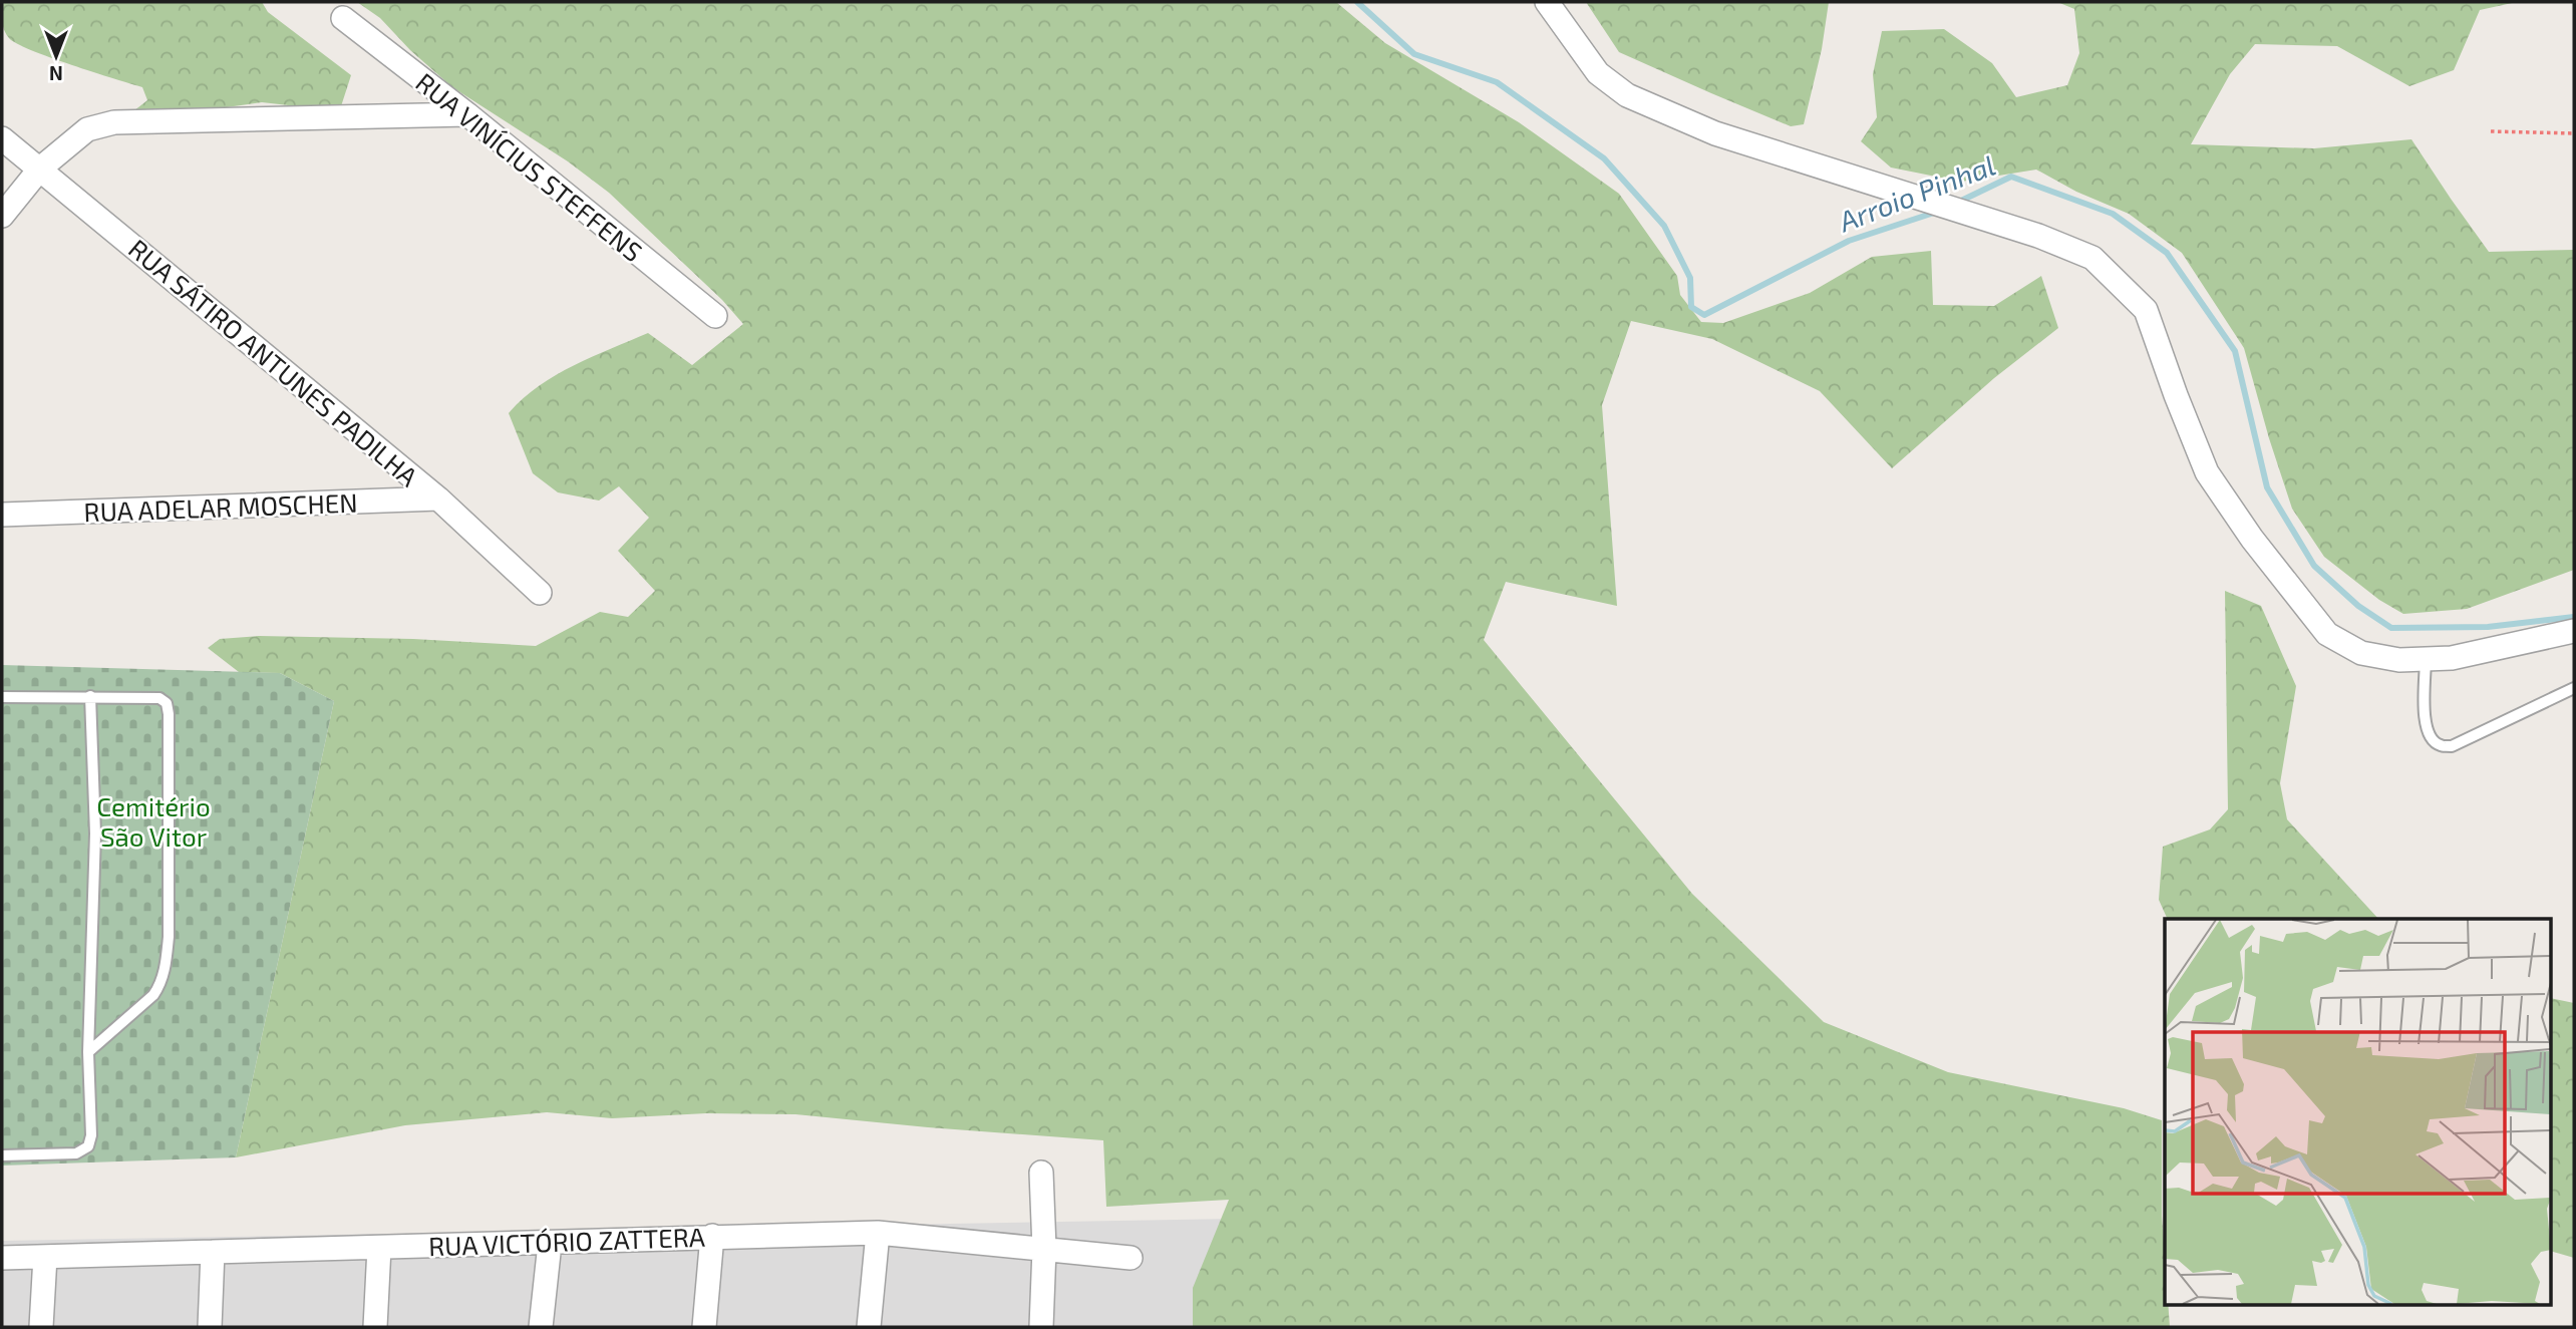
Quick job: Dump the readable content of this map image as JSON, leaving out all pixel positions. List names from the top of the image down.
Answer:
{
  "streets": {
    "street": [
      "RUA VINÍCIUS STEFFENS",
      "RUA SÁTIRO ANTUNES PADILHA",
      "RUA ADELAR MOSCHEN",
      "RUA VICTÓRIO ZATTERA"
    ]
  },
  "crossings": [
    ["RUA SÁTIRO ANTUNES PADILHA", "RUA ADELAR MOSCHEN"]
  ],
  "water": ["Arroio Pinhal"],
  "parks": ["Cemitério São Vitor"],
  "north": "bottom"
}
